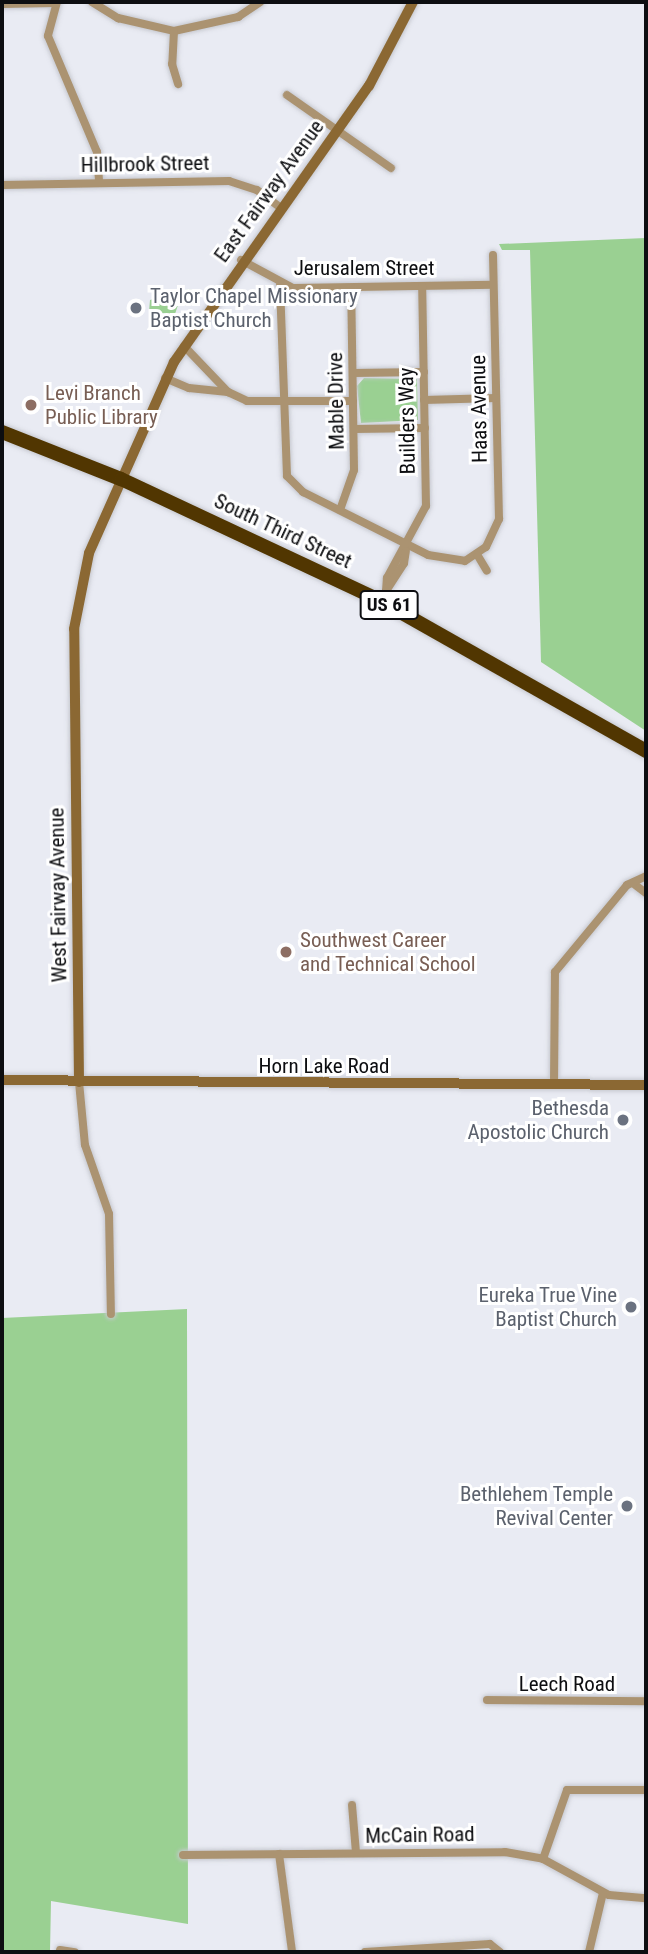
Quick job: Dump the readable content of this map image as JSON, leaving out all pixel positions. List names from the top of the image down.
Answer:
{
  "streets": {
    "highway": ["South Third Street", "US 61"],
    "street": [
      "Hillbrook Street",
      "East Fairway Avenue",
      "Jerusalem Street",
      "Mable Drive",
      "Haas Avenue",
      "Builders Way",
      "West Fairway Avenue",
      "Horn Lake Road",
      "Leech Road",
      "McCain Road"
    ]
  },
  "crossings": [
    ["Hillbrook Street", "East Fairway Avenue"],
    ["East Fairway Avenue", "Jerusalem Street"],
    ["East Fairway Avenue", "South Third Street"],
    ["East Fairway Avenue", "West Fairway Avenue"],
    ["Jerusalem Street", "Mable Drive"],
    ["Jerusalem Street", "Haas Avenue"],
    ["Jerusalem Street", "Builders Way"],
    ["Builders Way", "South Third Street"],
    ["South Third Street", "West Fairway Avenue"],
    ["West Fairway Avenue", "Horn Lake Road"]
  ],
  "places": [
    "Taylor Chapel Missionary Baptist Church",
    "Levi Branch Public Library",
    "Southwest Career and Technical School",
    "Bethesda Apostolic Church",
    "Eureka True Vine Baptist Church",
    "Bethlehem Temple Revival Center"
  ]
}
